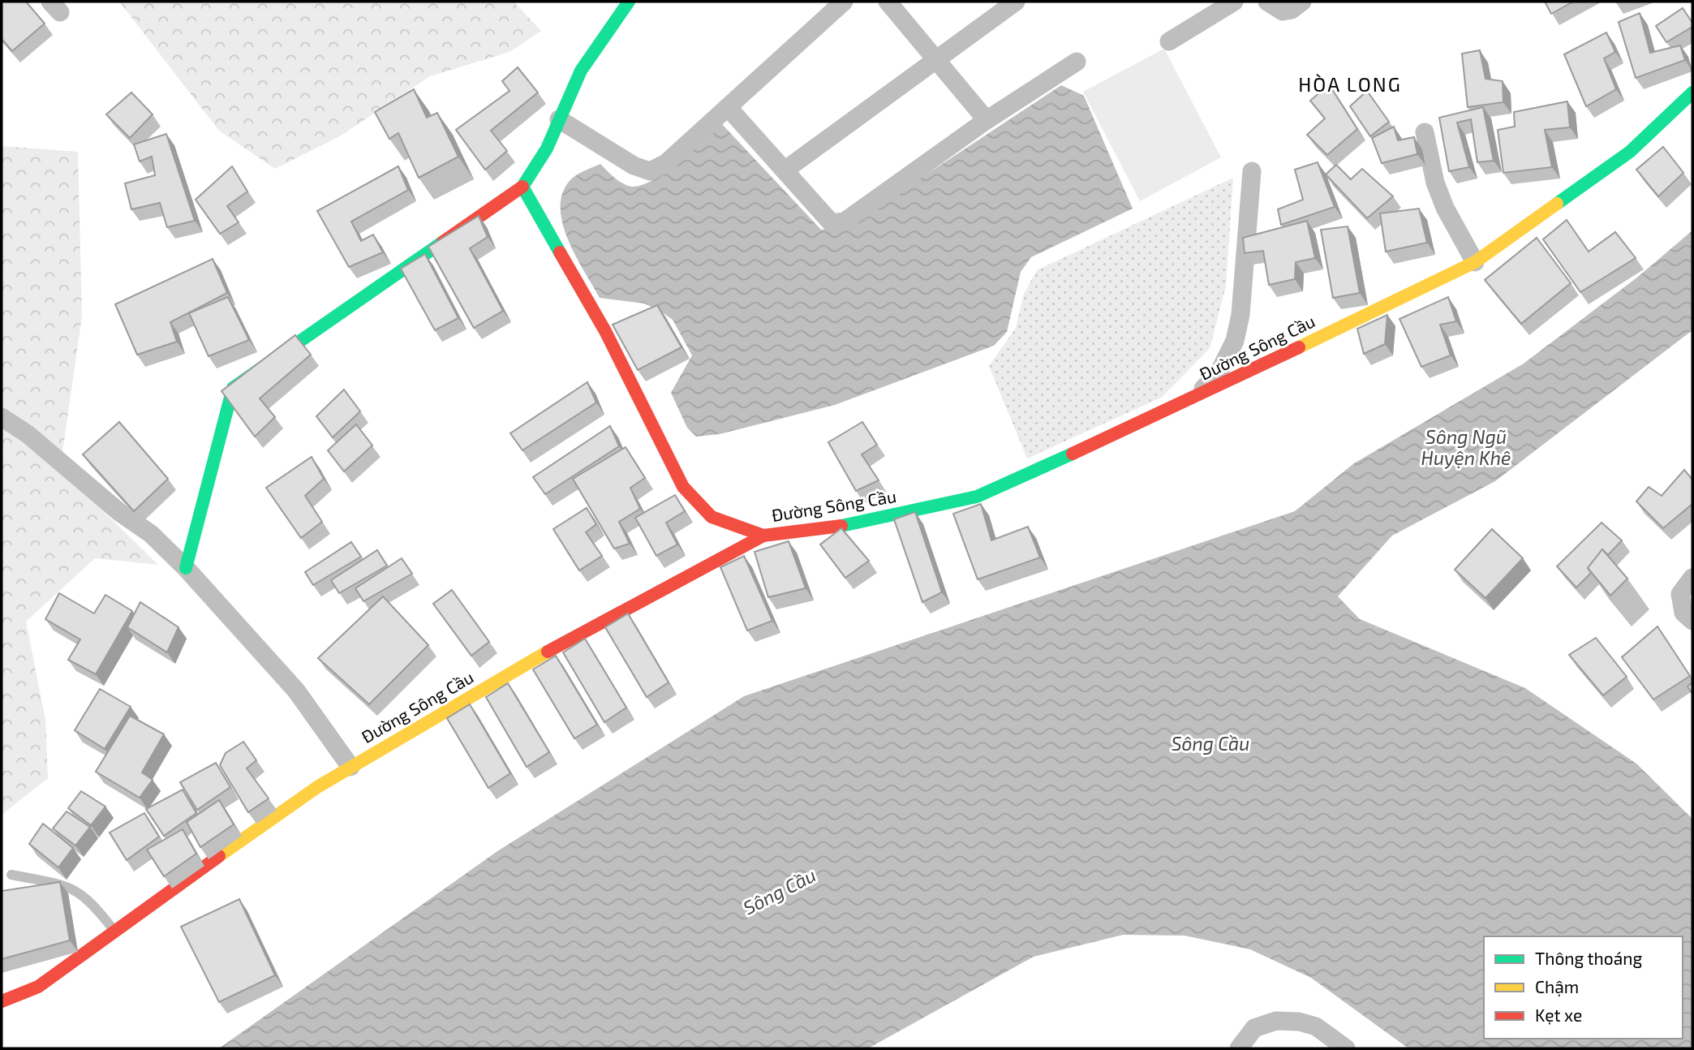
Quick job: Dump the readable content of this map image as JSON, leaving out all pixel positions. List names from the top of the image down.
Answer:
{
  "streets": {
    "main road": ["Đường Sông Cầu"]
  },
  "districts": ["HÒA LONG"],
  "water": ["Sông Ngũ Huyện Khê", "Sông Cầu"],
  "legend": ["Thông thoáng", "Chậm", "Kẹt xe"]
}
